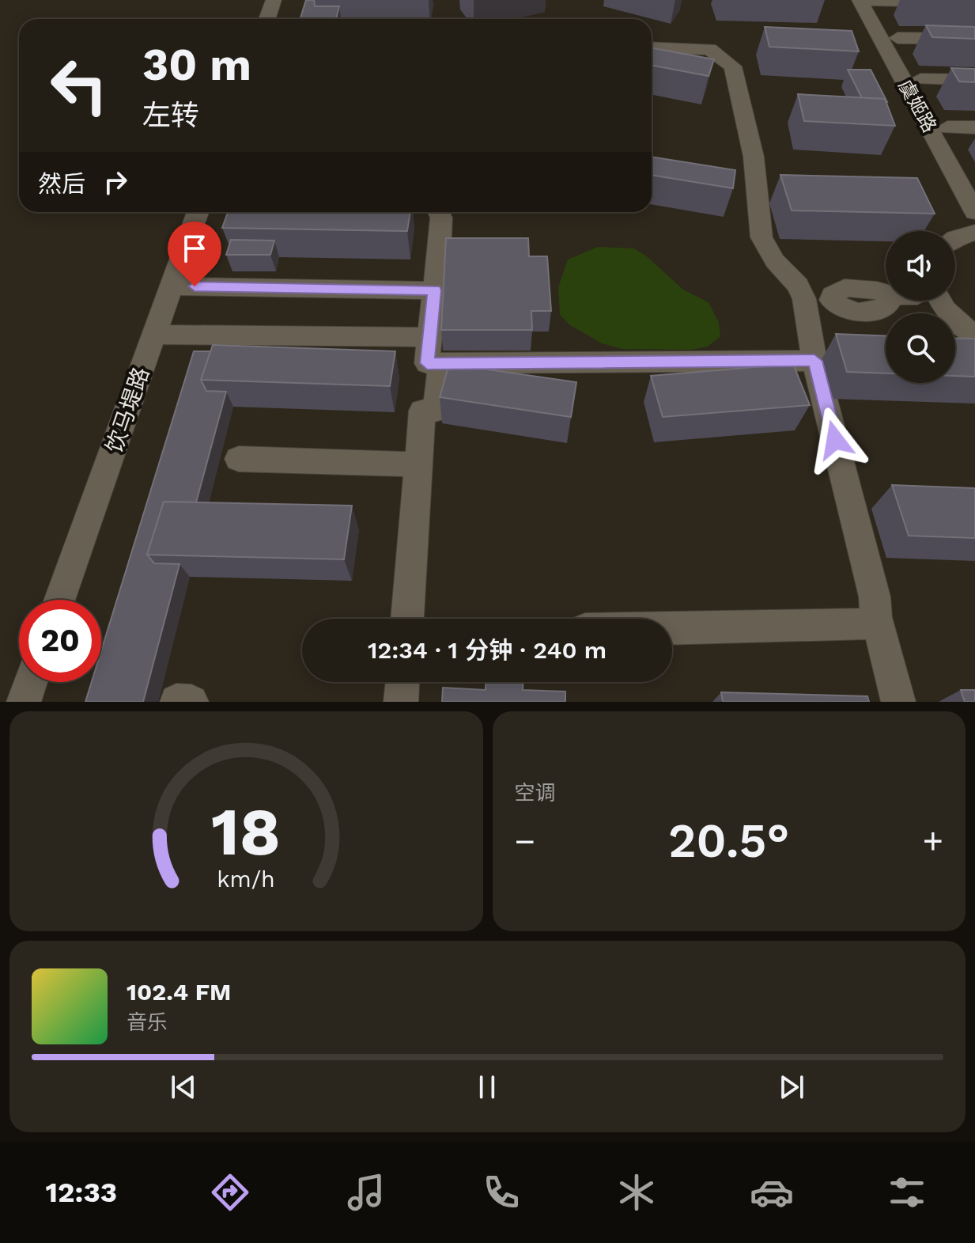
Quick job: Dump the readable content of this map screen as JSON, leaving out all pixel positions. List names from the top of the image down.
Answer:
{
  "streets": {
    "street": ["虞姬路", "饮马堤路"]
  },
  "page": {
    "turn": ["30 m", "左转"],
    "then": "然后",
    "limit": "20",
    "trip": "12:34 · 1 分钟 · 240 m",
    "tile": "空调",
    "heat": ["−", "20.5°", "+"],
    "song": ["102.4 FM", "音乐"],
    "tabs": "12:33",
    "gauge": ["18", "km/h"]
  }
}
